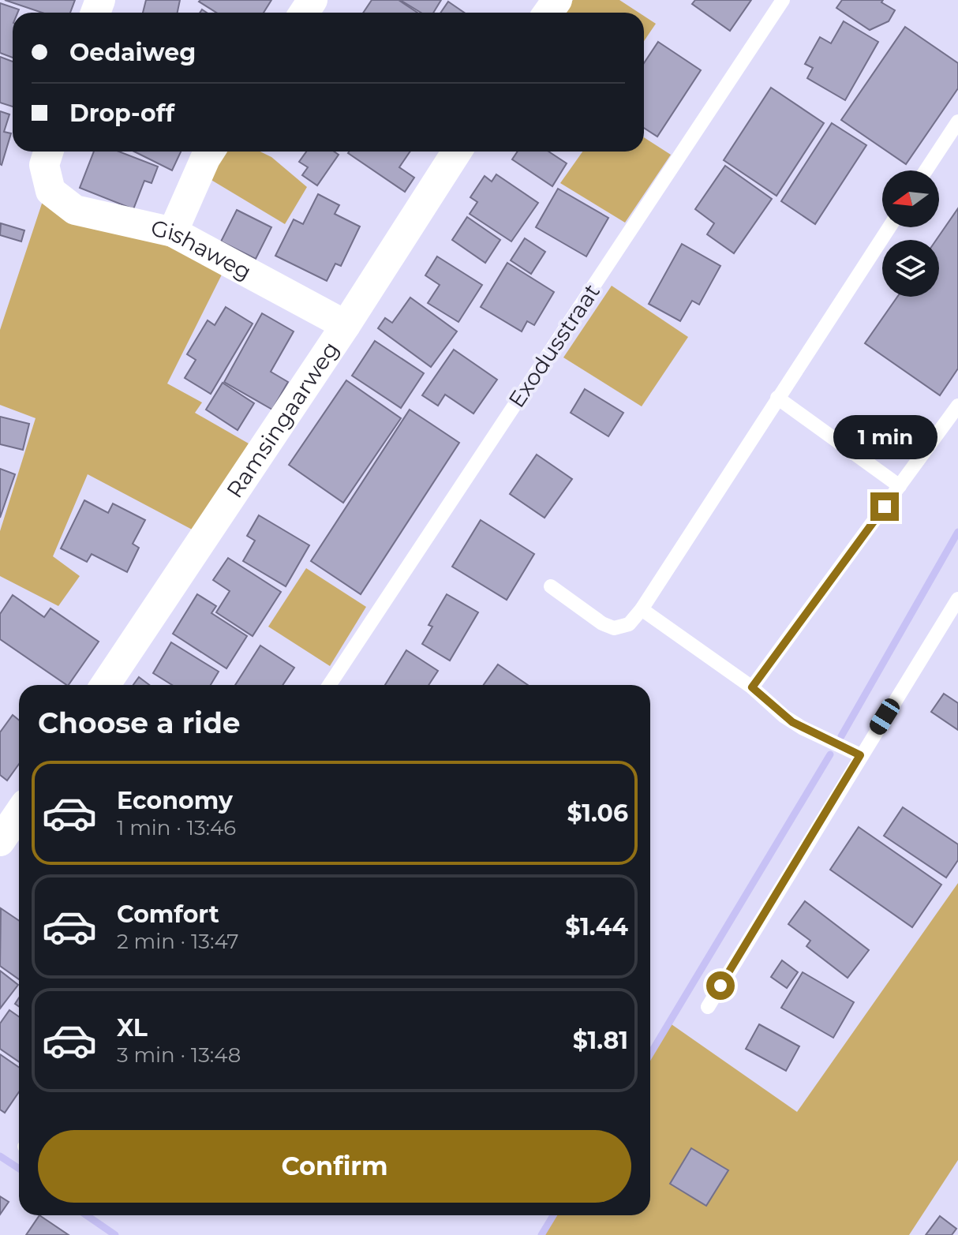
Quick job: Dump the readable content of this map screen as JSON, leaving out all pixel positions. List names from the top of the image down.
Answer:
{
  "streets": {
    "street": ["Gishaweg", "Ramsingaarweg"],
    "lane": ["Exodusstraat"]
  },
  "crossings": [
    ["Gishaweg", "Ramsingaarweg"]
  ],
  "north": "left",
  "page": {
    "banner": ["Oedaiweg", "Drop-off"],
    "bubble": "1 min",
    "heading": "Choose a ride",
    "list": [
      {
        "name": "Economy",
        "note": "1 min · 13:46",
        "value": "$1.06"
      },
      {
        "name": "Comfort",
        "note": "2 min · 13:47",
        "value": "$1.44"
      },
      {
        "name": "XL",
        "note": "3 min · 13:48",
        "value": "$1.81"
      }
    ],
    "buttons": "Confirm"
  }
}
